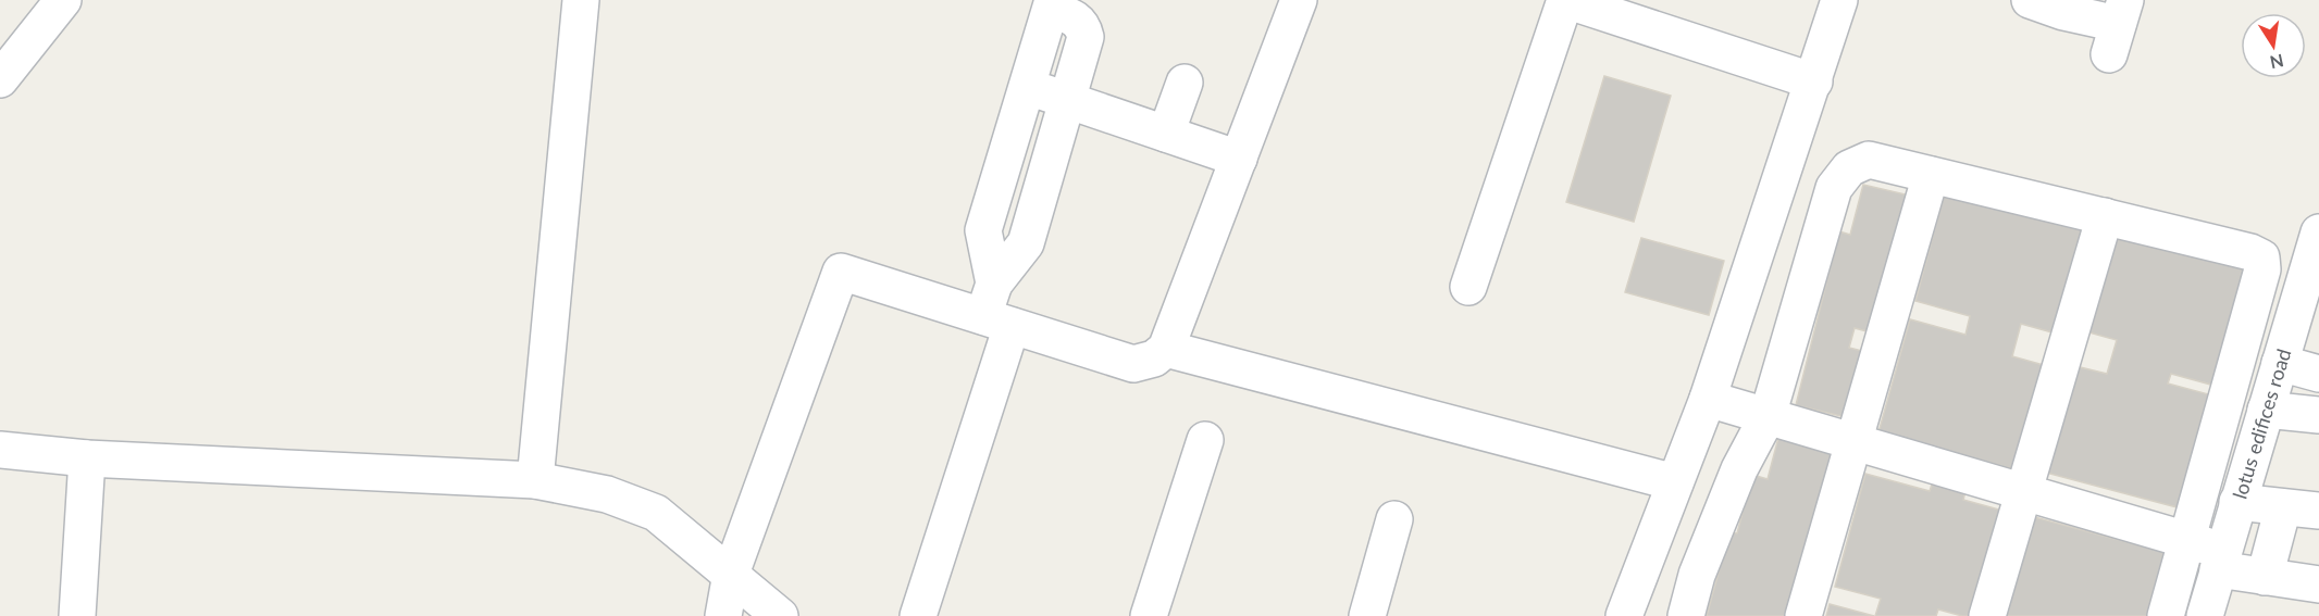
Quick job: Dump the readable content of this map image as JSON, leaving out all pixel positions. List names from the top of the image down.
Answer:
{
  "streets": {
    "street": ["lotus edifices road"]
  },
  "north": "bottom"
}
